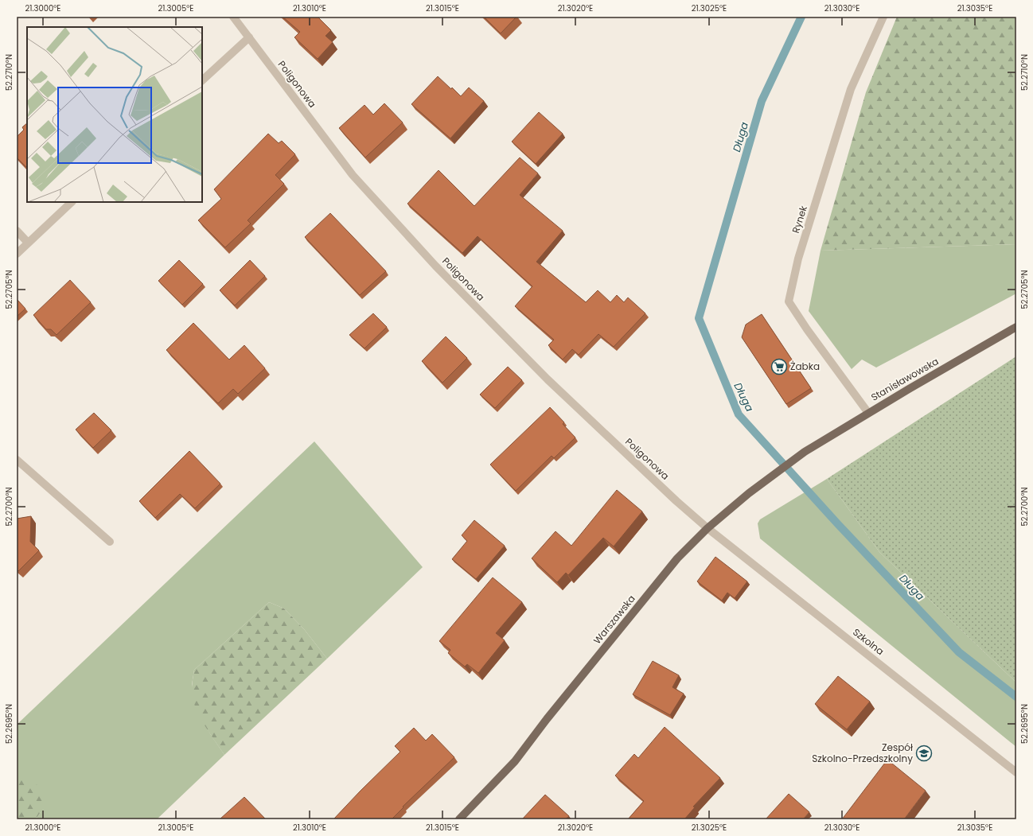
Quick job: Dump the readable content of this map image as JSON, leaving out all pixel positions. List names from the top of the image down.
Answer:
{
  "streets": {
    "main road": ["Stanisławowska", "Warszawska"],
    "street": ["Poligonowa", "Rynek", "Szkolna"]
  },
  "crossings": [
    ["Poligonowa", "Warszawska"],
    ["Poligonowa", "Szkolna"],
    ["Rynek", "Stanisławowska"],
    ["Stanisławowska", "Warszawska"],
    ["Warszawska", "Szkolna"]
  ],
  "water": ["Długa"],
  "places": {
    "supermarket": ["Żabka"],
    "school or university": ["Zespół Szkolno-Przedszkolny"]
  },
  "coordinates": [
    "21.3000°E",
    "21.3005°E",
    "21.3010°E",
    "21.3015°E",
    "21.3020°E",
    "21.3025°E",
    "21.3030°E",
    "21.3035°E",
    "52.2710°N",
    "52.2705°N",
    "52.2700°N",
    "52.2695°N"
  ]
}
